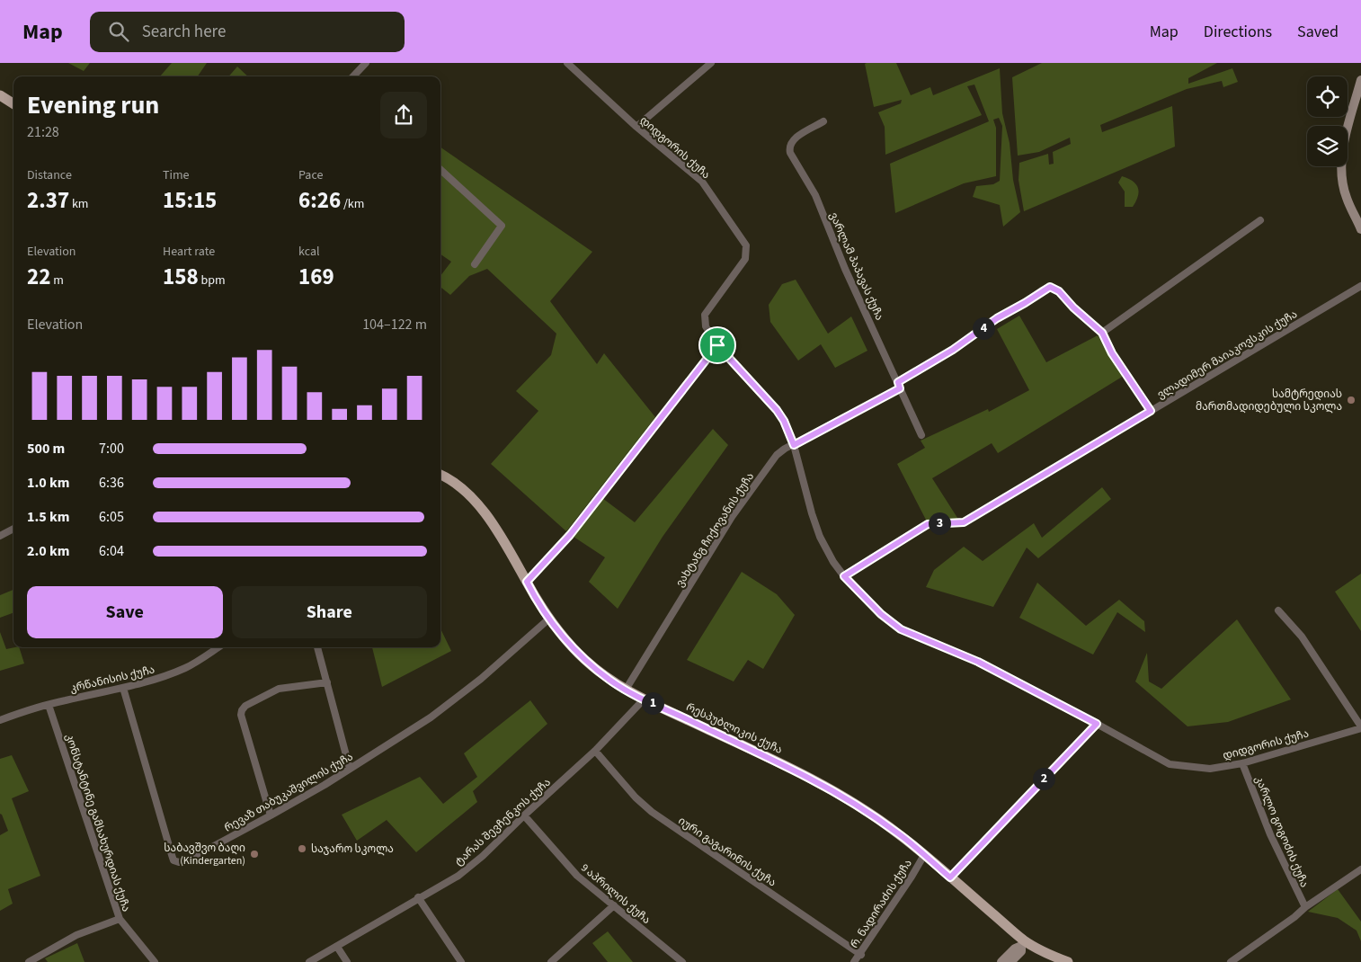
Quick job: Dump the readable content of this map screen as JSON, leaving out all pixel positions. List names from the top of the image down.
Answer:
{
  "streets": {
    "main road": ["რესპუბლიკის ქუჩა"],
    "street": [
      "დიდგორის ქუჩა",
      "ვარლამ პაპავას ქუჩა",
      "ვლადიმერ მაიაკოვსკის ქუჩა",
      "ვახტანგ ჩიქოვანის ქუჩა",
      "კრწანისის ქუჩა",
      "რევაზ თაბუკაშვილის ქუჩა",
      "ტარას შევჩენკოს ქუჩა",
      "კონსტანტინე გამსახურდიას ქუჩა",
      "კარლო გოგოძის ქუჩა",
      "იური გაგარინის ქუჩა",
      "9 აპრილის ქუჩა",
      "რ. ნადირაძის ქუჩა"
    ]
  },
  "crossings": [
    ["დიდგორის ქუჩა", "ვლადიმერ მაიაკოვსკის ქუჩა"],
    ["დიდგორის ქუჩა", "ვახტანგ ჩიქოვანის ქუჩა"],
    ["დიდგორის ქუჩა", "კარლო გოგოძის ქუჩა"],
    ["ვარლამ პაპავას ქუჩა", "ვახტანგ ჩიქოვანის ქუჩა"],
    ["ვახტანგ ჩიქოვანის ქუჩა", "რესპუბლიკის ქუჩა"],
    ["კრწანისის ქუჩა", "რევაზ თაბუკაშვილის ქუჩა"],
    ["კრწანისის ქუჩა", "კონსტანტინე გამსახურდიას ქუჩა"],
    ["რესპუბლიკის ქუჩა", "რევაზ თაბუკაშვილის ქუჩა"],
    ["რესპუბლიკის ქუჩა", "ტარას შევჩენკოს ქუჩა"],
    ["რესპუბლიკის ქუჩა", "რ. ნადირაძის ქუჩა"],
    ["ტარას შევჩენკოს ქუჩა", "იური გაგარინის ქუჩა"],
    ["ტარას შევჩენკოს ქუჩა", "9 აპრილის ქუჩა"],
    ["იური გაგარინის ქუჩა", "რ. ნადირაძის ქუჩა"]
  ],
  "places": ["სამტრედიას მართმადიდებული სკოლა", "საჯარო სკოლა", "საბავშვო ბაღი (Kindergarten)"],
  "page": {
    "header": "Map",
    "search": "Search here",
    "nav": ["Map", "Directions", "Saved"],
    "heading": ["Evening run", "21:28"],
    "stats": [
      ["Distance", "2.37 km"],
      ["Time", "15:15"],
      ["Pace", "6:26 /km"],
      ["Elevation", "22 m"],
      ["Heart rate", "158 bpm"],
      ["kcal", "169"]
    ],
    "chart": ["Elevation", "104–122 m"],
    "pins": [
      "4",
      "3",
      "1",
      "2"
    ],
    "list": [
      {
        "name": "500 m",
        "note": "7:00"
      },
      {
        "name": "1.0 km",
        "note": "6:36"
      },
      {
        "name": "1.5 km",
        "note": "6:05"
      },
      {
        "name": "2.0 km",
        "note": "6:04"
      }
    ],
    "buttons": ["Save", "Share"]
  }
}
